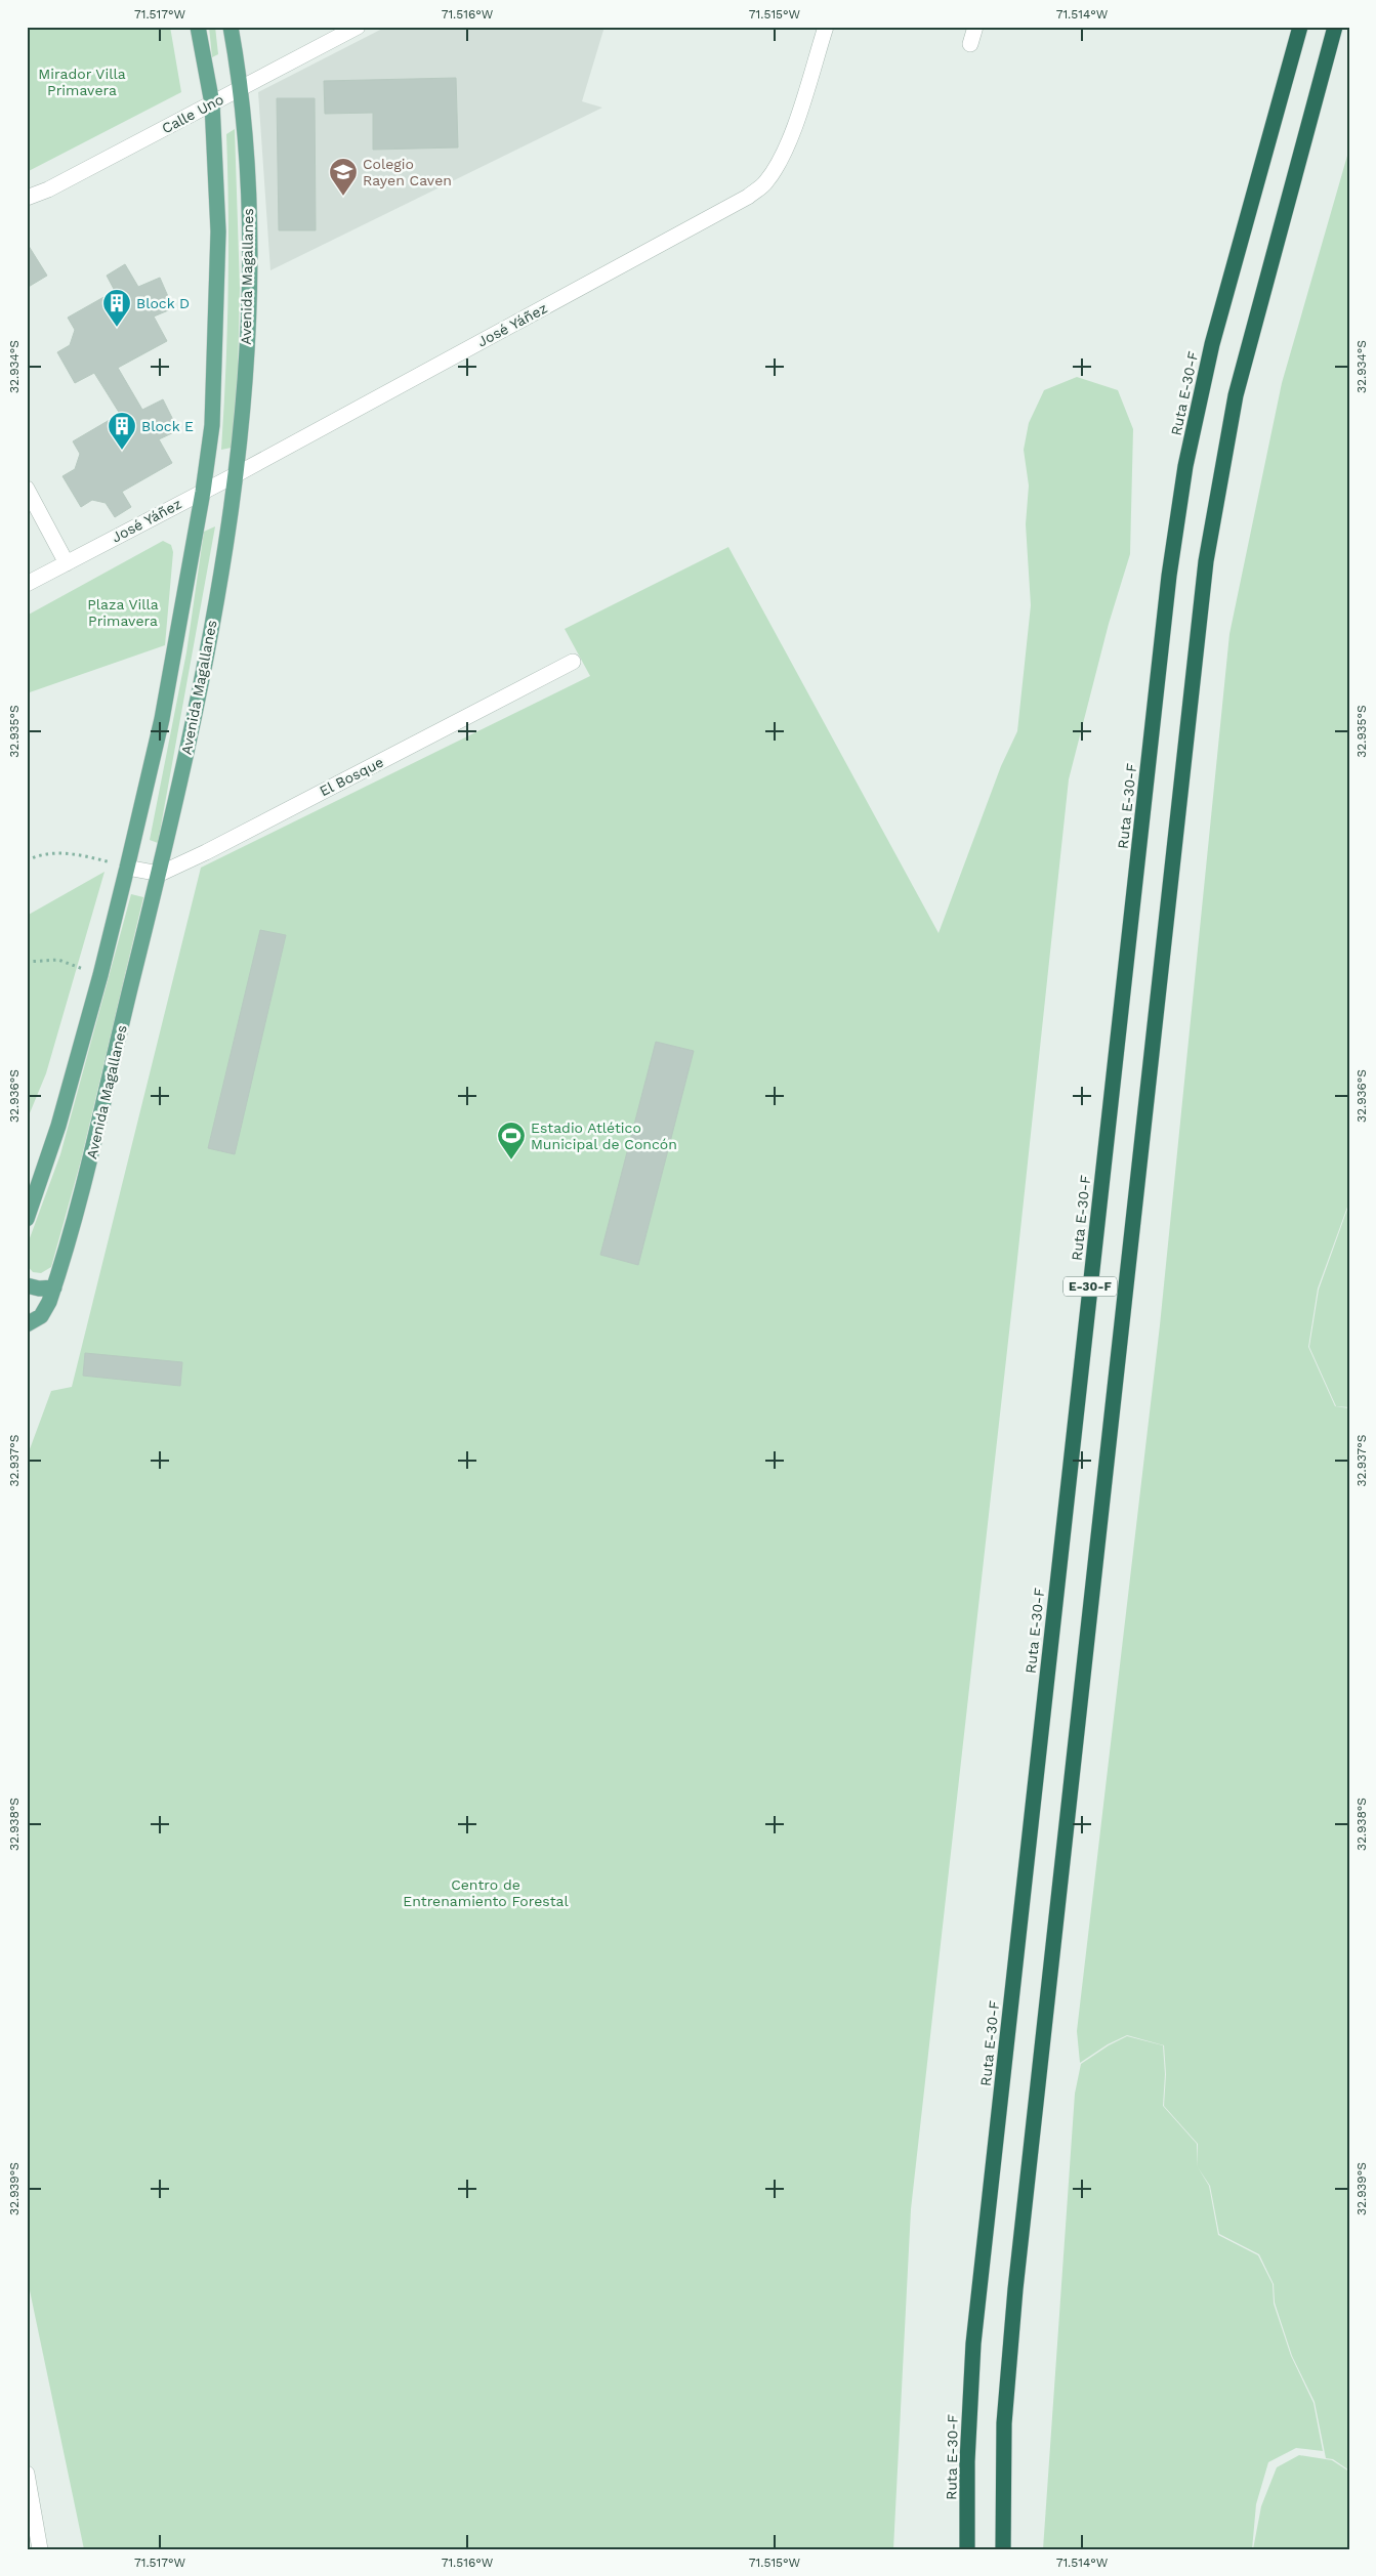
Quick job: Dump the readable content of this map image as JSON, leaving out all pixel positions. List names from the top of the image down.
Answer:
{
  "streets": {
    "highway": ["Ruta E-30-F", "E-30-F"],
    "main road": ["Avenida Magallanes"],
    "street": ["Calle Uno", "José Yáñez", "El Bosque"]
  },
  "crossings": [
    ["Calle Uno", "Avenida Magallanes"],
    ["Avenida Magallanes", "José Yáñez"],
    ["Avenida Magallanes", "El Bosque"]
  ],
  "parks": ["Mirador Villa Primavera", "Plaza Villa Primavera", "Centro de Entrenamiento Forestal"],
  "places": {
    "school or university": ["Colegio Rayen Caven"],
    "building": ["Block D", "Block E"],
    "sports": ["Estadio Atlético Municipal de Concón"]
  },
  "coordinates": [
    "71.517°W",
    "71.516°W",
    "71.515°W",
    "71.514°W",
    "32.934°S",
    "32.935°S",
    "32.936°S",
    "32.937°S",
    "32.938°S",
    "32.939°S"
  ]
}
